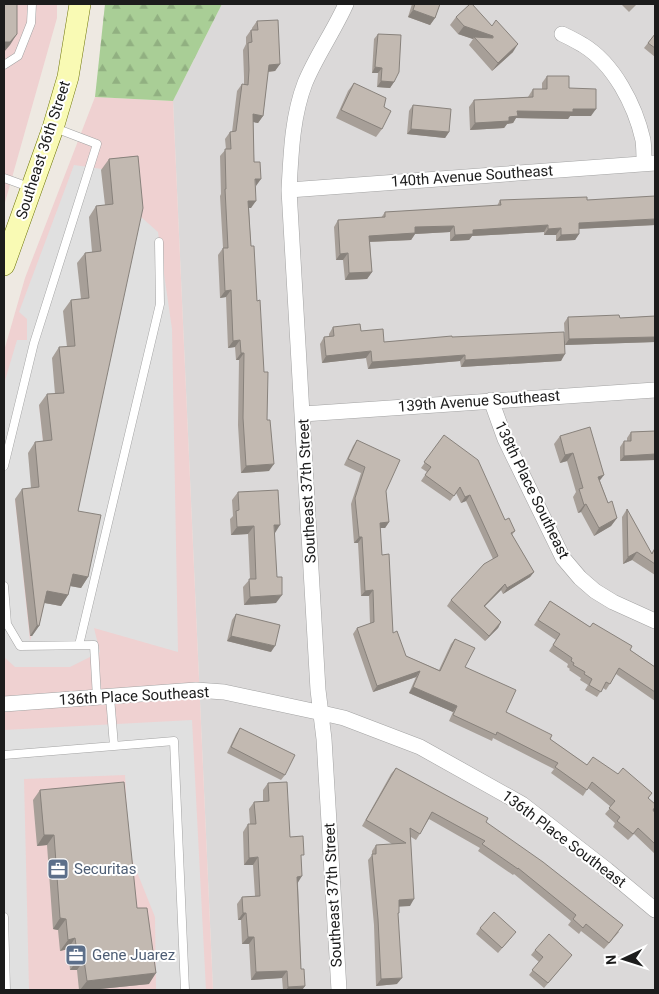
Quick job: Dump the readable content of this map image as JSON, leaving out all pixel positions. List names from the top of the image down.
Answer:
{
  "streets": {
    "main road": ["Southeast 36th Street"],
    "street": [
      "140th Avenue Southeast",
      "139th Avenue Southeast",
      "138th Place Southeast",
      "Southeast 37th Street",
      "136th Place Southeast"
    ]
  },
  "crossings": [
    ["140th Avenue Southeast", "Southeast 37th Street"],
    ["139th Avenue Southeast", "138th Place Southeast"],
    ["139th Avenue Southeast", "Southeast 37th Street"],
    ["Southeast 37th Street", "136th Place Southeast"]
  ],
  "places": {
    "office": ["Securitas", "Gene Juarez"]
  },
  "north": "left"
}
